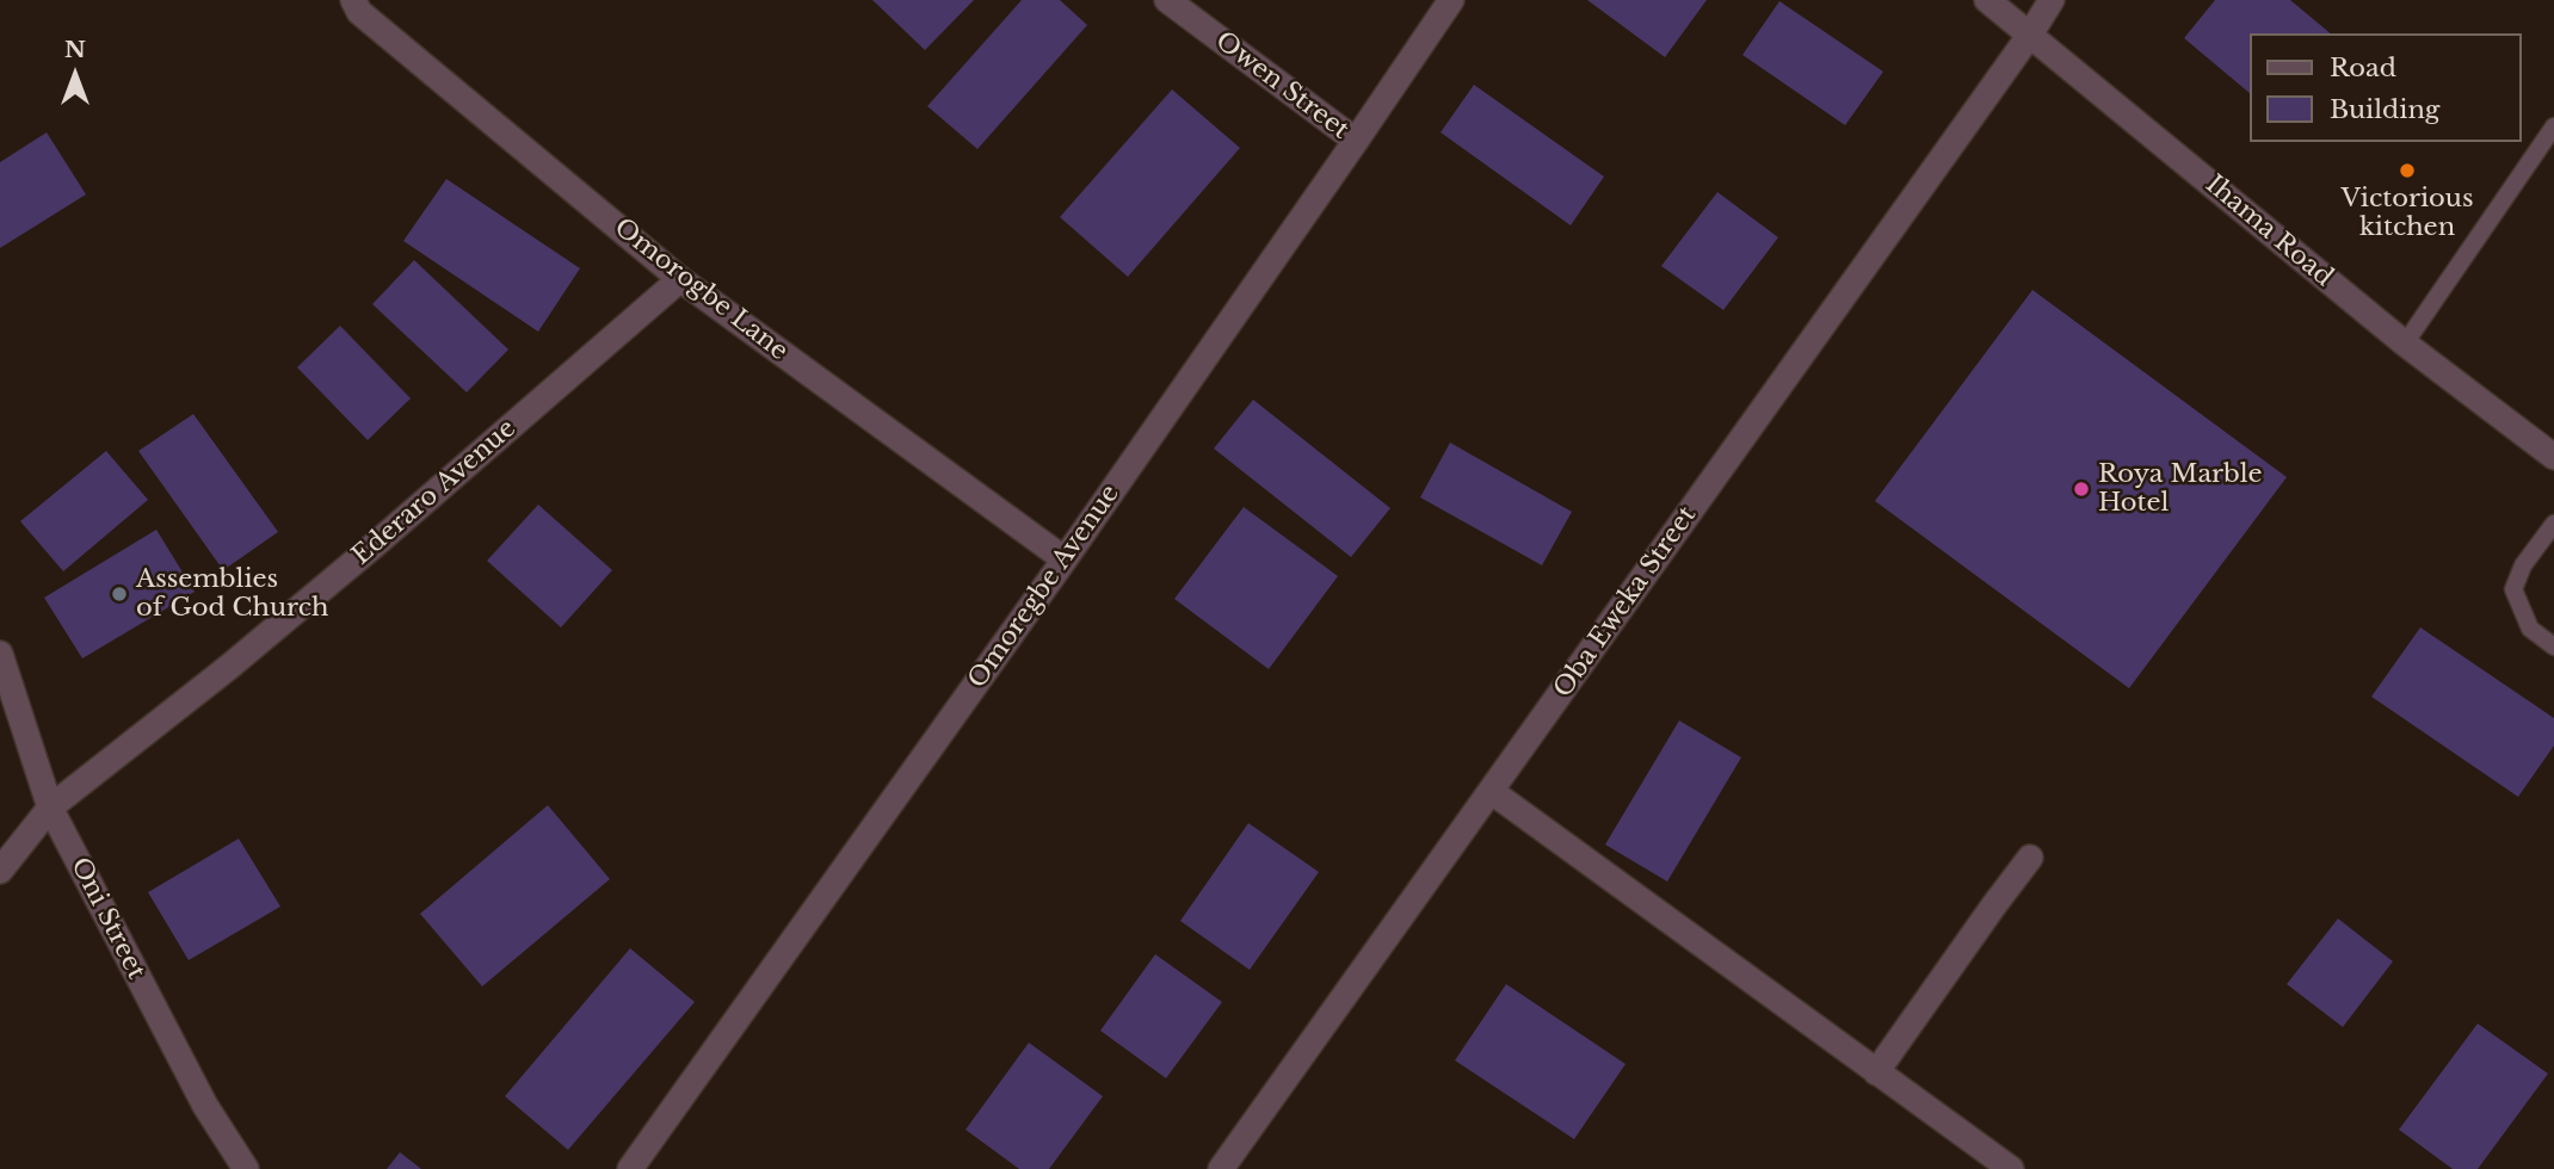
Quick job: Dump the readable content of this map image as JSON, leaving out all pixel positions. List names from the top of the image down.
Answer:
{
  "streets": {
    "street": [
      "Owen Street",
      "Ihama Road",
      "Omorogbe Lane",
      "Ederaro Avenue",
      "Omoregbe Avenue",
      "Oba Eweka Street",
      "Oni Street"
    ]
  },
  "crossings": [
    ["Owen Street", "Omoregbe Avenue"],
    ["Ihama Road", "Oba Eweka Street"],
    ["Omorogbe Lane", "Ederaro Avenue"],
    ["Omorogbe Lane", "Omoregbe Avenue"],
    ["Ederaro Avenue", "Oni Street"]
  ],
  "places": ["Victorious kitchen", "Roya Marble Hotel", "Assemblies of God Church"],
  "legend": ["Road", "Building"],
  "north": "top"
}
